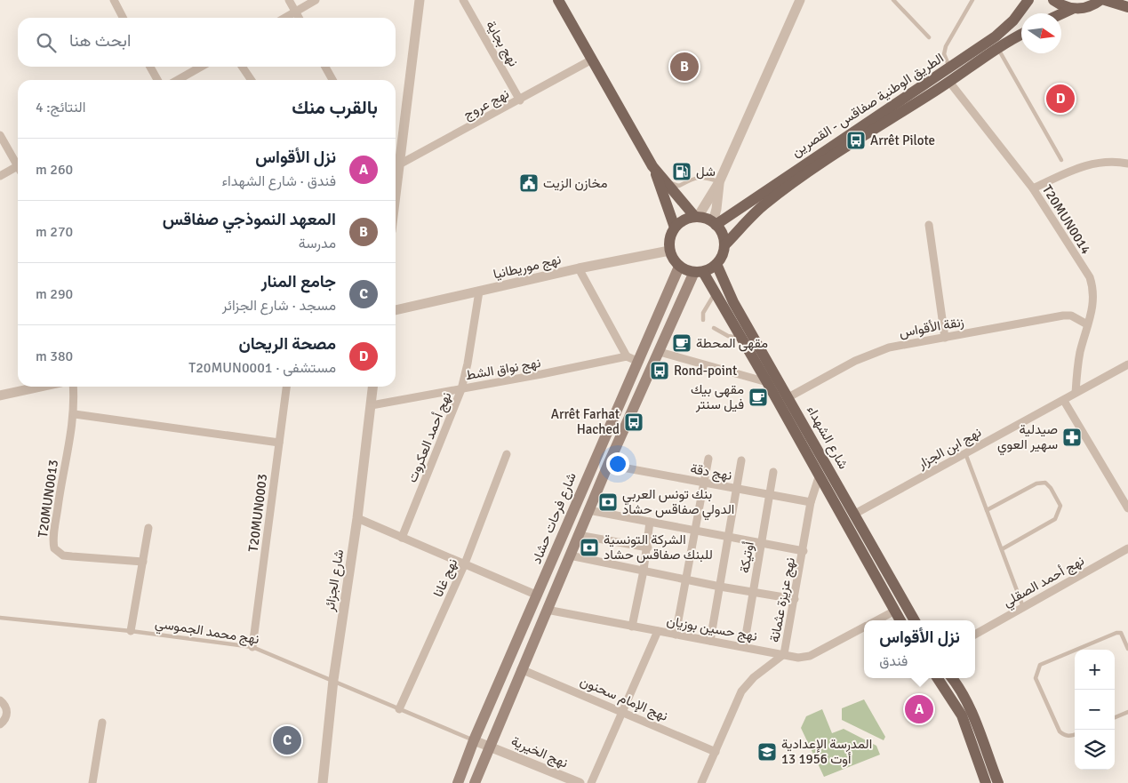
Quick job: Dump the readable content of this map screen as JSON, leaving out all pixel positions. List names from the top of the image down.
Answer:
{
  "streets": {
    "main road": ["الطريق الوطنية صفاقس - القصرين", "شارع الشهداء", "شارع فرحات حشاد"],
    "street": [
      "نهج بجاية",
      "نهج عروج",
      "T20MUN0014",
      "نهج موريطانيا",
      "زنقة الأقواس",
      "نهج نواق الشط",
      "نهج أحمد العكروت",
      "نهج ابن الجزار",
      "نهج دقة",
      "T20MUN0013",
      "T20MUN0003",
      "أوتيكة",
      "نهج غانا",
      "شارع الجزائر",
      "نهج أحمد الصقلي",
      "نهج عزيزة عثمانة",
      "نهج حسين بوزيان",
      "نهج الإمام سحنون",
      "نهج الخيرية"
    ],
    "lane": ["نهج محمد الجموسي"]
  },
  "crossings": [
    ["نهج بجاية", "نهج عروج"],
    ["الطريق الوطنية صفاقس - القصرين", "T20MUN0014"],
    ["الطريق الوطنية صفاقس - القصرين", "نهج موريطانيا"],
    ["الطريق الوطنية صفاقس - القصرين", "شارع الشهداء"],
    ["الطريق الوطنية صفاقس - القصرين", "شارع فرحات حشاد"],
    ["T20MUN0014", "زنقة الأقواس"],
    ["T20MUN0014", "نهج ابن الجزار"],
    ["نهج موريطانيا", "نهج أحمد العكروت"],
    ["نهج موريطانيا", "شارع الشهداء"],
    ["نهج موريطانيا", "شارع فرحات حشاد"],
    ["زنقة الأقواس", "شارع الشهداء"],
    ["نهج نواق الشط", "نهج أحمد العكروت"],
    ["نهج نواق الشط", "شارع الجزائر"],
    ["شارع الشهداء", "نهج ابن الجزار"],
    ["شارع الشهداء", "شارع فرحات حشاد"],
    ["شارع الشهداء", "نهج عزيزة عثمانة"],
    ["نهج دقة", "أوتيكة"],
    ["نهج دقة", "نهج عزيزة عثمانة"],
    ["T20MUN0003", "نهج محمد الجموسي"],
    ["شارع فرحات حشاد", "نهج محمد الجموسي"],
    ["شارع فرحات حشاد", "نهج الخيرية"],
    ["أوتيكة", "نهج حسين بوزيان"],
    ["نهج غانا", "نهج محمد الجموسي"],
    ["شارع الجزائر", "نهج محمد الجموسي"],
    ["نهج عزيزة عثمانة", "نهج حسين بوزيان"],
    ["نهج عزيزة عثمانة", "نهج الإمام سحنون"],
    ["نهج محمد الجموسي", "نهج الخيرية"]
  ],
  "places": {
    "bus stop": ["Arrêt Pilote", "Rond-point", "Arrêt Farhat Hached"],
    "fuel station": ["شل"],
    "public building": ["مخازن الزيت"],
    "cafe": ["مقهى المحطة", "مقهى بيك فيل سنتر"],
    "pharmacy": ["صيدلية سهير العوي"],
    "bank": ["بنك تونس العربي الدولي صفاقس حشاد", "الشركة التونسية للبنك صفاقس حشاد"],
    "school or university": ["المدرسة الإعدادية 13 أوت 1956"]
  },
  "north": "right",
  "page": {
    "search": "ابحث هنا",
    "pins": [
      "B",
      "D",
      "A",
      "C"
    ],
    "heading": ["بالقرب منك", "النتائج: 4"],
    "list": [
      {
        "mark": "A",
        "name": "نزل الأقواس",
        "note": "فندق · شارع الشهداء",
        "value": "260 m"
      },
      {
        "mark": "B",
        "name": "المعهد النموذجي صفاقس",
        "note": "مدرسة",
        "value": "270 m"
      },
      {
        "mark": "C",
        "name": "جامع المنار",
        "note": "مسجد · شارع الجزائر",
        "value": "290 m"
      },
      {
        "mark": "D",
        "name": "مصحة الريحان",
        "note": "مستشفى · T20MUN0001",
        "value": "380 m"
      }
    ],
    "popup": ["نزل الأقواس", "فندق"],
    "map_buttons": ["+", "−"]
  }
}
